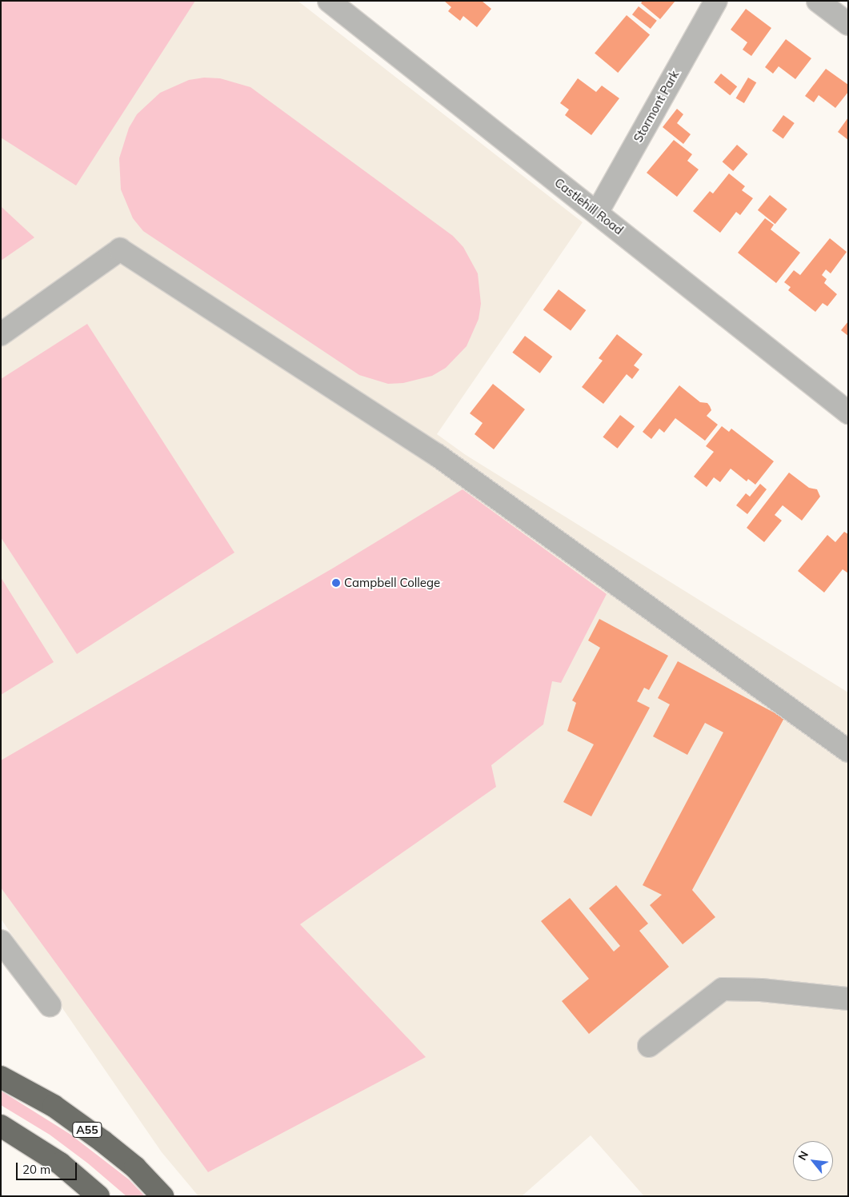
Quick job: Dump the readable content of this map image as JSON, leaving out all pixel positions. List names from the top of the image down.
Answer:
{
  "streets": {
    "highway": ["A55"],
    "street": ["Stormont Park", "Castlehill Road"]
  },
  "crossings": [
    ["Stormont Park", "Castlehill Road"]
  ],
  "places": ["Campbell College"],
  "scale_bar": "20 m",
  "north": "top left"
}
